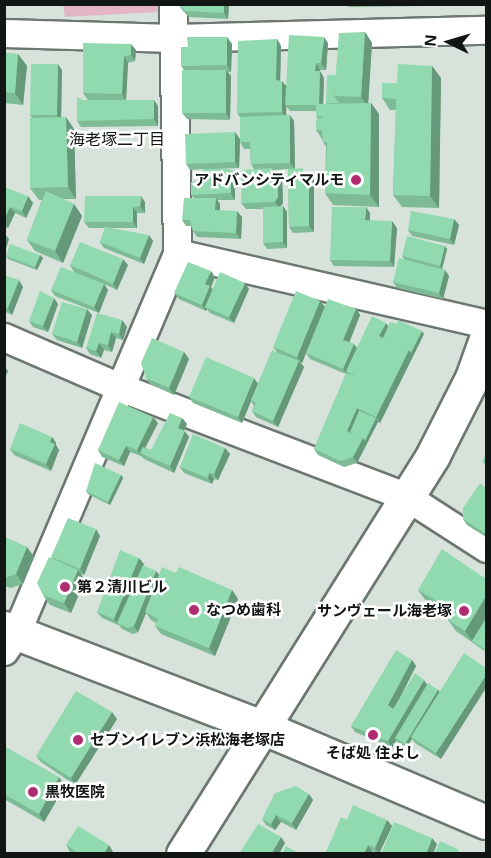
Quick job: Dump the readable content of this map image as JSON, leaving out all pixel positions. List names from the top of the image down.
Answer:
{
  "districts": ["海老塚二丁目"],
  "places": [
    "アドバンシティマルモ",
    "第２清川ビル",
    "なつめ歯科",
    "サンヴェール海老塚",
    "そば処 住よし",
    "セブンイレブン浜松海老塚店",
    "黒牧医院"
  ],
  "north": "left"
}
